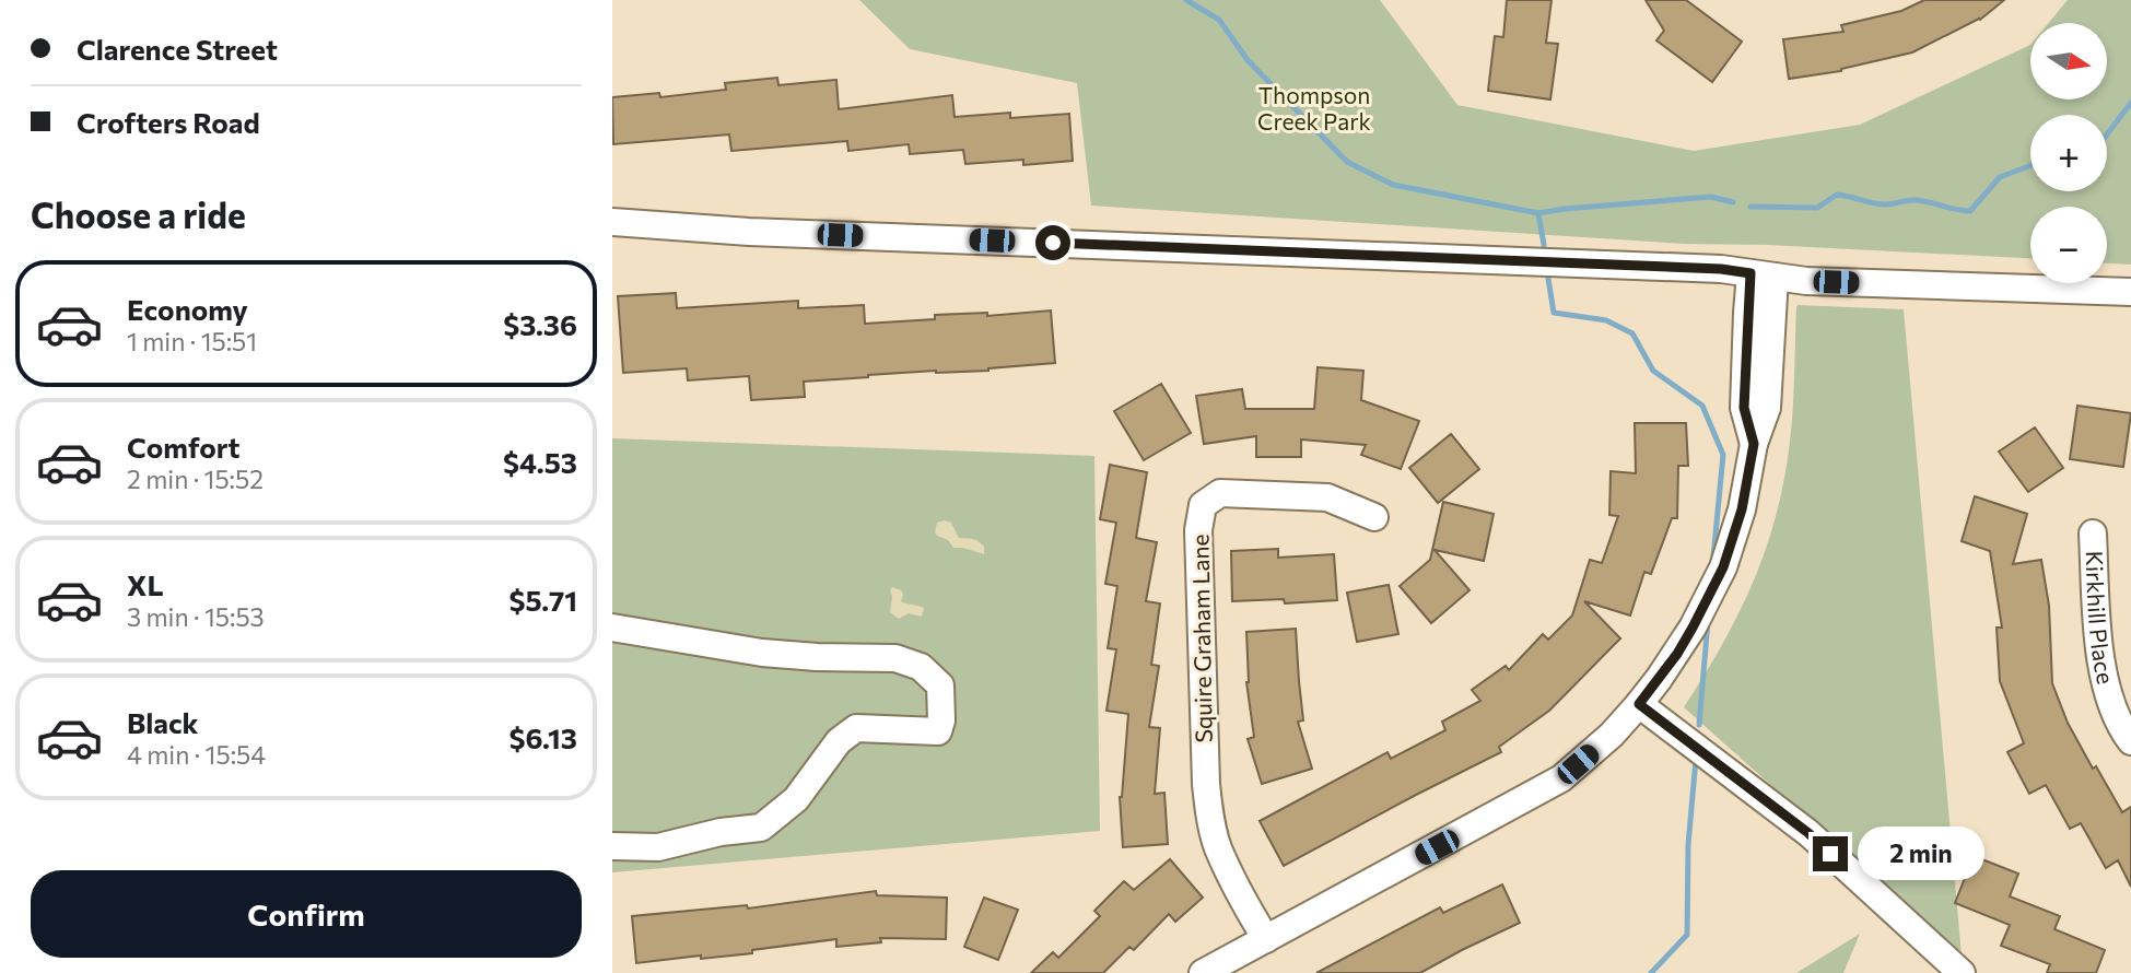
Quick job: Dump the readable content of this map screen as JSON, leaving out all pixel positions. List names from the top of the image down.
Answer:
{
  "streets": {
    "street": ["Kirkhill Place", "Squire Graham Lane"]
  },
  "parks": ["Thompson Creek Park"],
  "north": "right",
  "page": {
    "banner": ["Clarence Street", "Crofters Road"],
    "map_buttons": ["+", "−"],
    "heading": "Choose a ride",
    "list": [
      {
        "name": "Economy",
        "note": "1 min · 15:51",
        "value": "$3.36"
      },
      {
        "name": "Comfort",
        "note": "2 min · 15:52",
        "value": "$4.53"
      },
      {
        "name": "XL",
        "note": "3 min · 15:53",
        "value": "$5.71"
      },
      {
        "name": "Black",
        "note": "4 min · 15:54",
        "value": "$6.13"
      }
    ],
    "bubble": "2 min",
    "buttons": "Confirm"
  }
}
